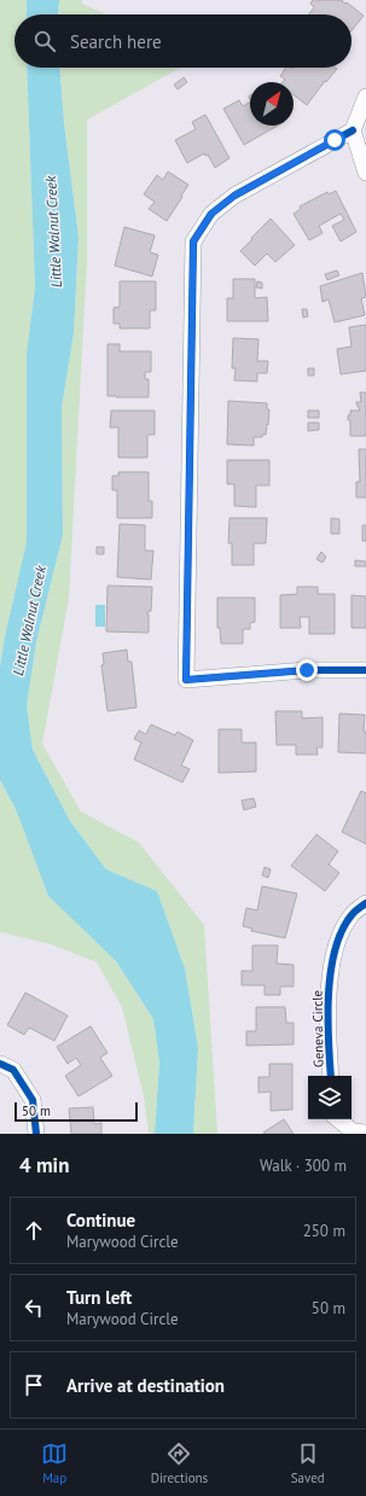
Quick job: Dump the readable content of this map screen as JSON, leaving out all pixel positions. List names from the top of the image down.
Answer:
{
  "streets": {
    "street": ["Geneva Circle"]
  },
  "water": ["Little Walnut Creek"],
  "scale_bar": "50 m",
  "north": "top right",
  "page": {
    "search": "Search here",
    "scale": "50 m",
    "heading": ["4 min", "Walk · 300 m"],
    "list": [
      ["Continue", "Marywood Circle", "250 m"],
      ["Turn left", "Marywood Circle", "50 m"],
      "Arrive at destination"
    ],
    "nav": ["Map", "Directions", "Saved"]
  }
}
